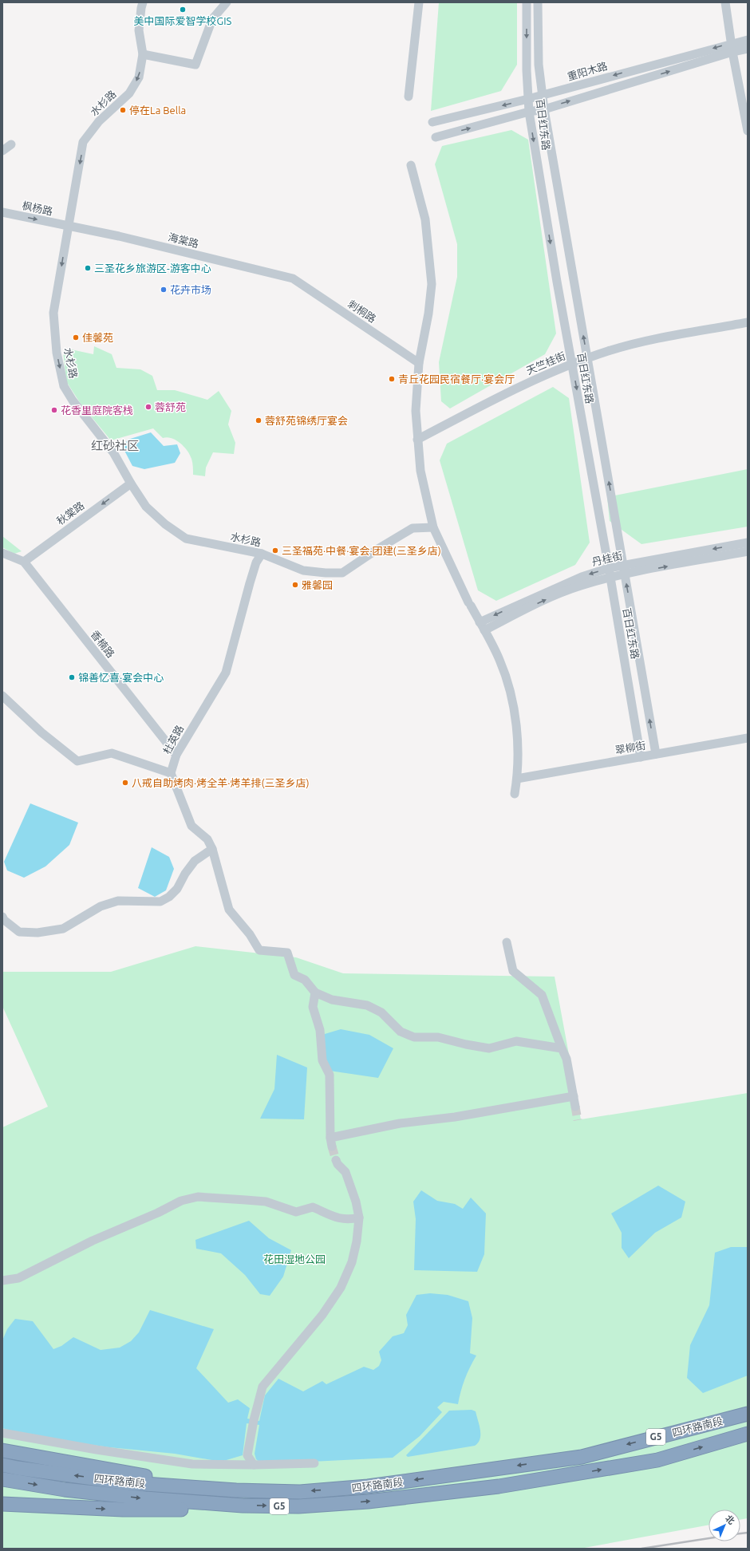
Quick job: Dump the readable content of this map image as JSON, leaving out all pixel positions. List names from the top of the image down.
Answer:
{
  "streets": {
    "highway": ["四环路南段", "G5"],
    "street": [
      "重阳木路",
      "水杉路",
      "百日红东路",
      "枫杨路",
      "海棠路",
      "刺桐路",
      "天竺桂街",
      "秋棠路",
      "丹桂街",
      "香楠路",
      "杜英路",
      "翠柳街"
    ]
  },
  "crossings": [
    ["重阳木路", "百日红东路"],
    ["水杉路", "枫杨路"],
    ["水杉路", "海棠路"],
    ["水杉路", "秋棠路"],
    ["水杉路", "杜英路"],
    ["百日红东路", "天竺桂街"],
    ["百日红东路", "丹桂街"],
    ["百日红东路", "翠柳街"],
    ["枫杨路", "海棠路"],
    ["海棠路", "刺桐路"],
    ["秋棠路", "香楠路"],
    ["香楠路", "杜英路"]
  ],
  "one_way": ["水杉路", "枫杨路", "秋棠路"],
  "districts": ["红砂社区"],
  "parks": ["花田湿地公园"],
  "places": [
    "美中国际爱智学校GIS",
    "停在La Bella",
    "三圣花乡旅游区-游客中心",
    "花卉市场",
    "佳馨苑",
    "青丘花园民宿餐厅·宴会厅",
    "蓉舒苑",
    "花香里庭院客栈",
    "蓉舒苑锦绣厅宴会",
    "三圣福苑·中餐·宴会·团建(三圣乡店)",
    "雅馨园",
    "锦善忆喜·宴会中心",
    "八戒自助烤肉·烤全羊·烤羊排(三圣乡店)"
  ],
  "north": "top right"
}
